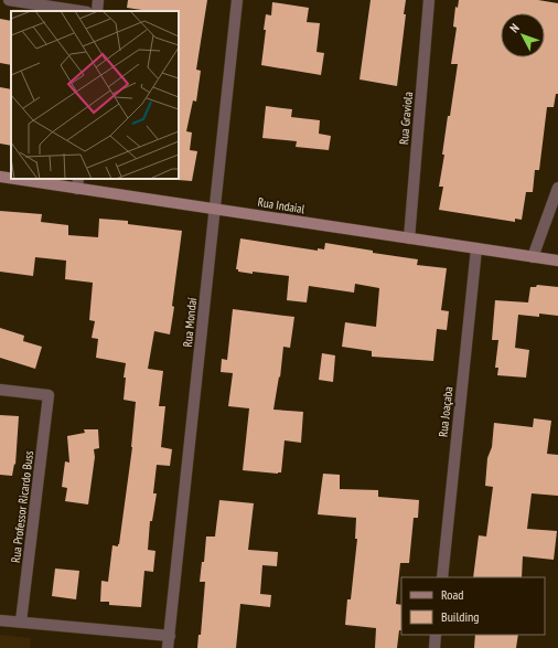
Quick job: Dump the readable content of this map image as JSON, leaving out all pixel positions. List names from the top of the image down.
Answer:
{
  "streets": {
    "street": [
      "Rua Graviola",
      "Rua Indaial",
      "Rua Mondaí",
      "Rua Joaçaba",
      "Rua Professor Ricardo Buss"
    ]
  },
  "crossings": [
    ["Rua Graviola", "Rua Indaial"],
    ["Rua Indaial", "Rua Mondaí"],
    ["Rua Indaial", "Rua Joaçaba"]
  ],
  "legend": ["Road", "Building"],
  "north": "top left"
}
